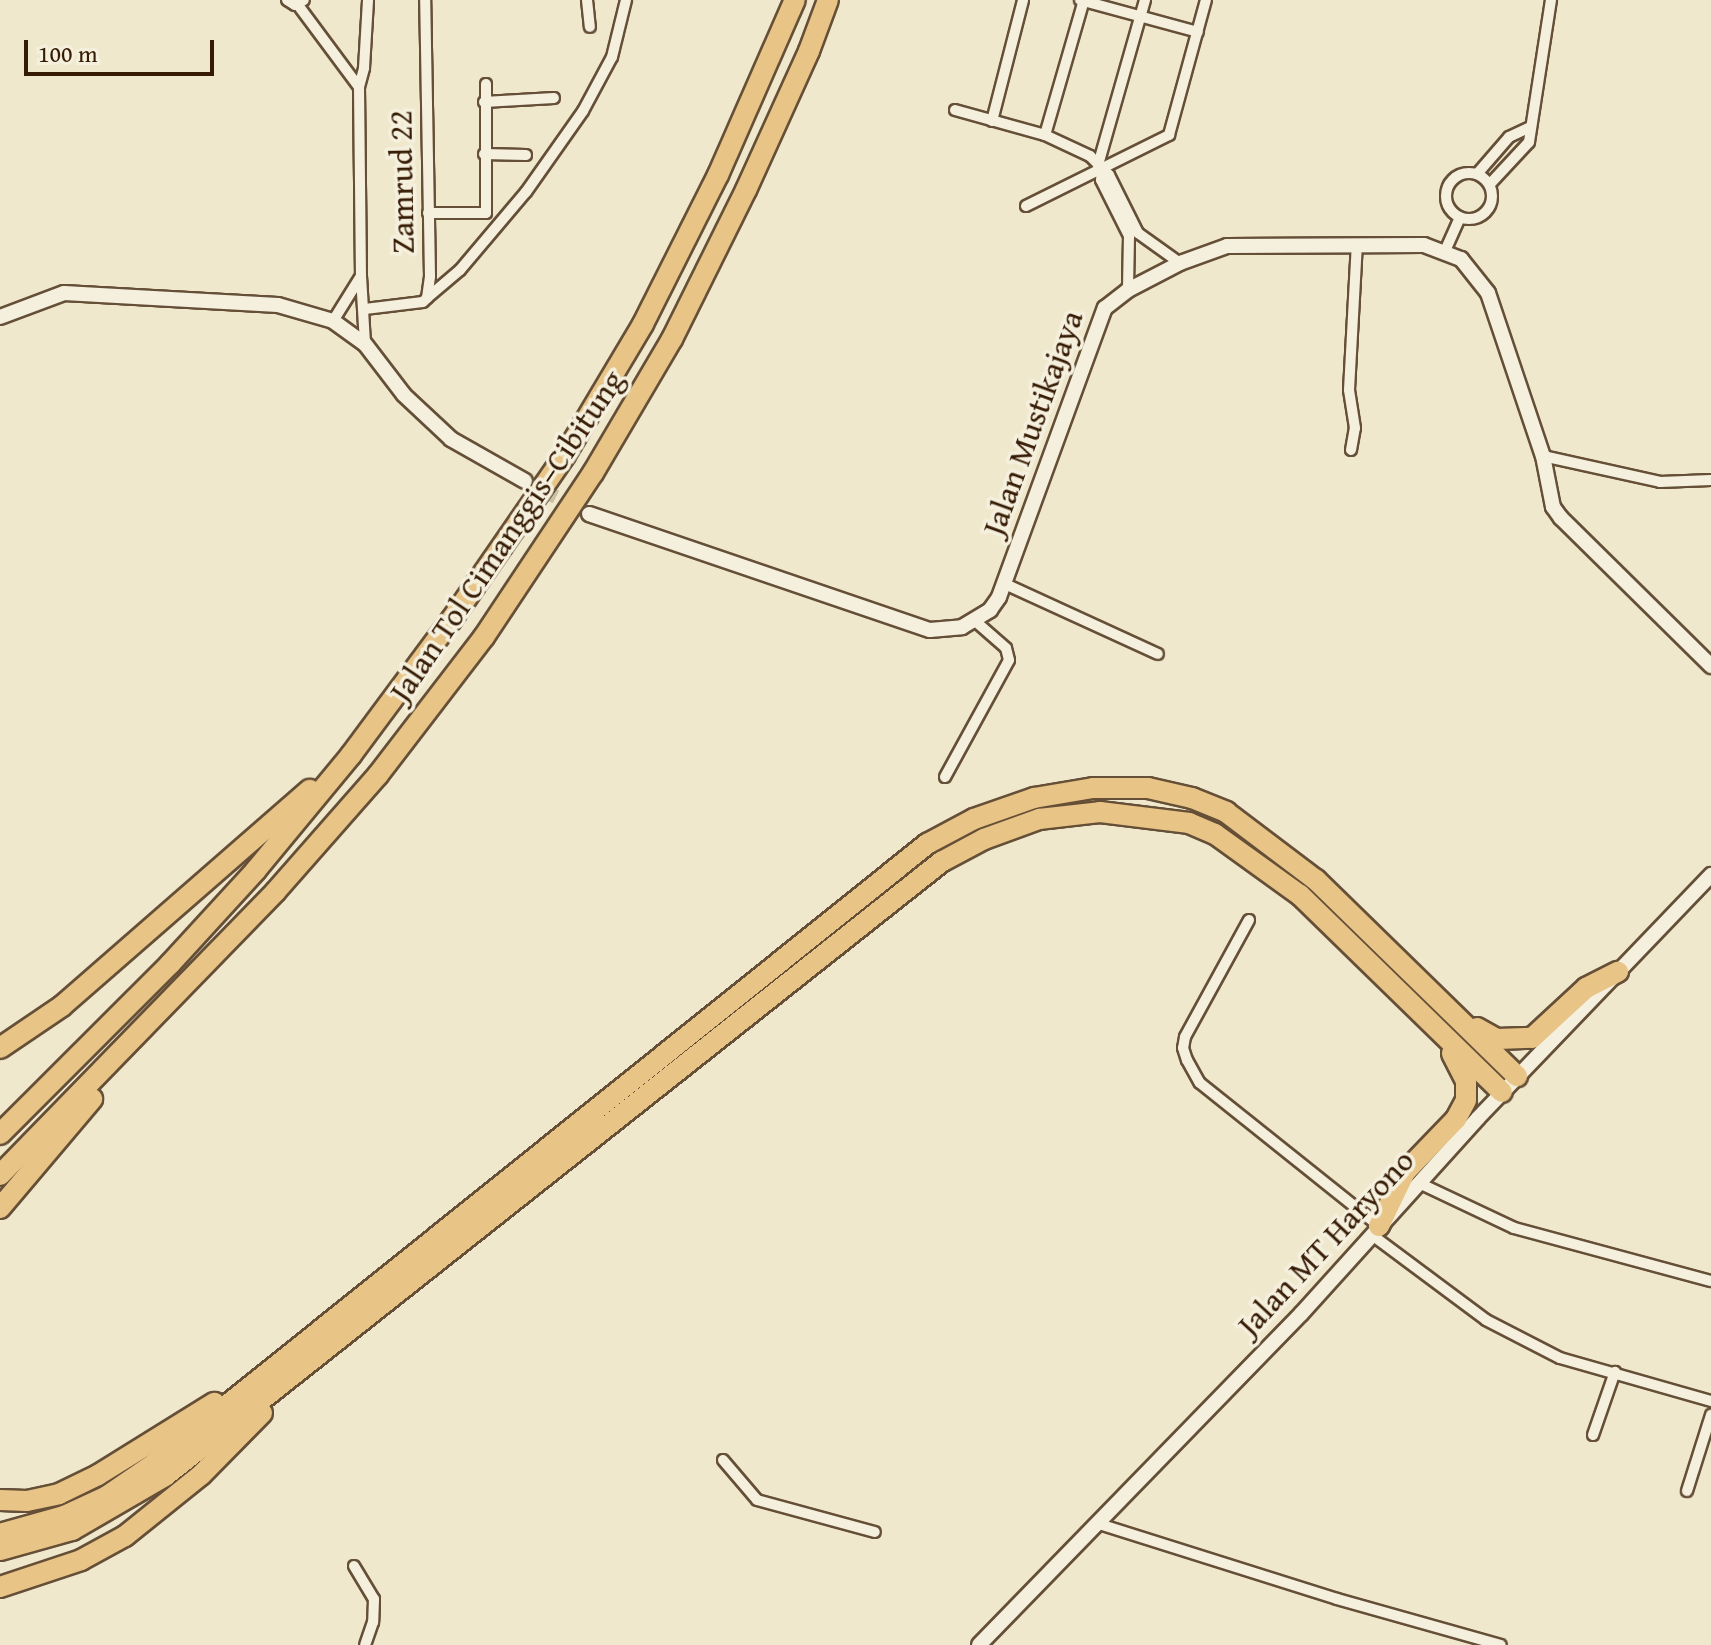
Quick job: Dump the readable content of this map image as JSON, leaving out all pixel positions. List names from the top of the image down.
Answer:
{
  "streets": {
    "highway": ["Jalan Tol Cimanggis–Cibitung"],
    "street": ["Zamrud 22", "Jalan Mustikajaya", "Jalan MT Haryono"]
  },
  "scale_bar": "100 m"
}
